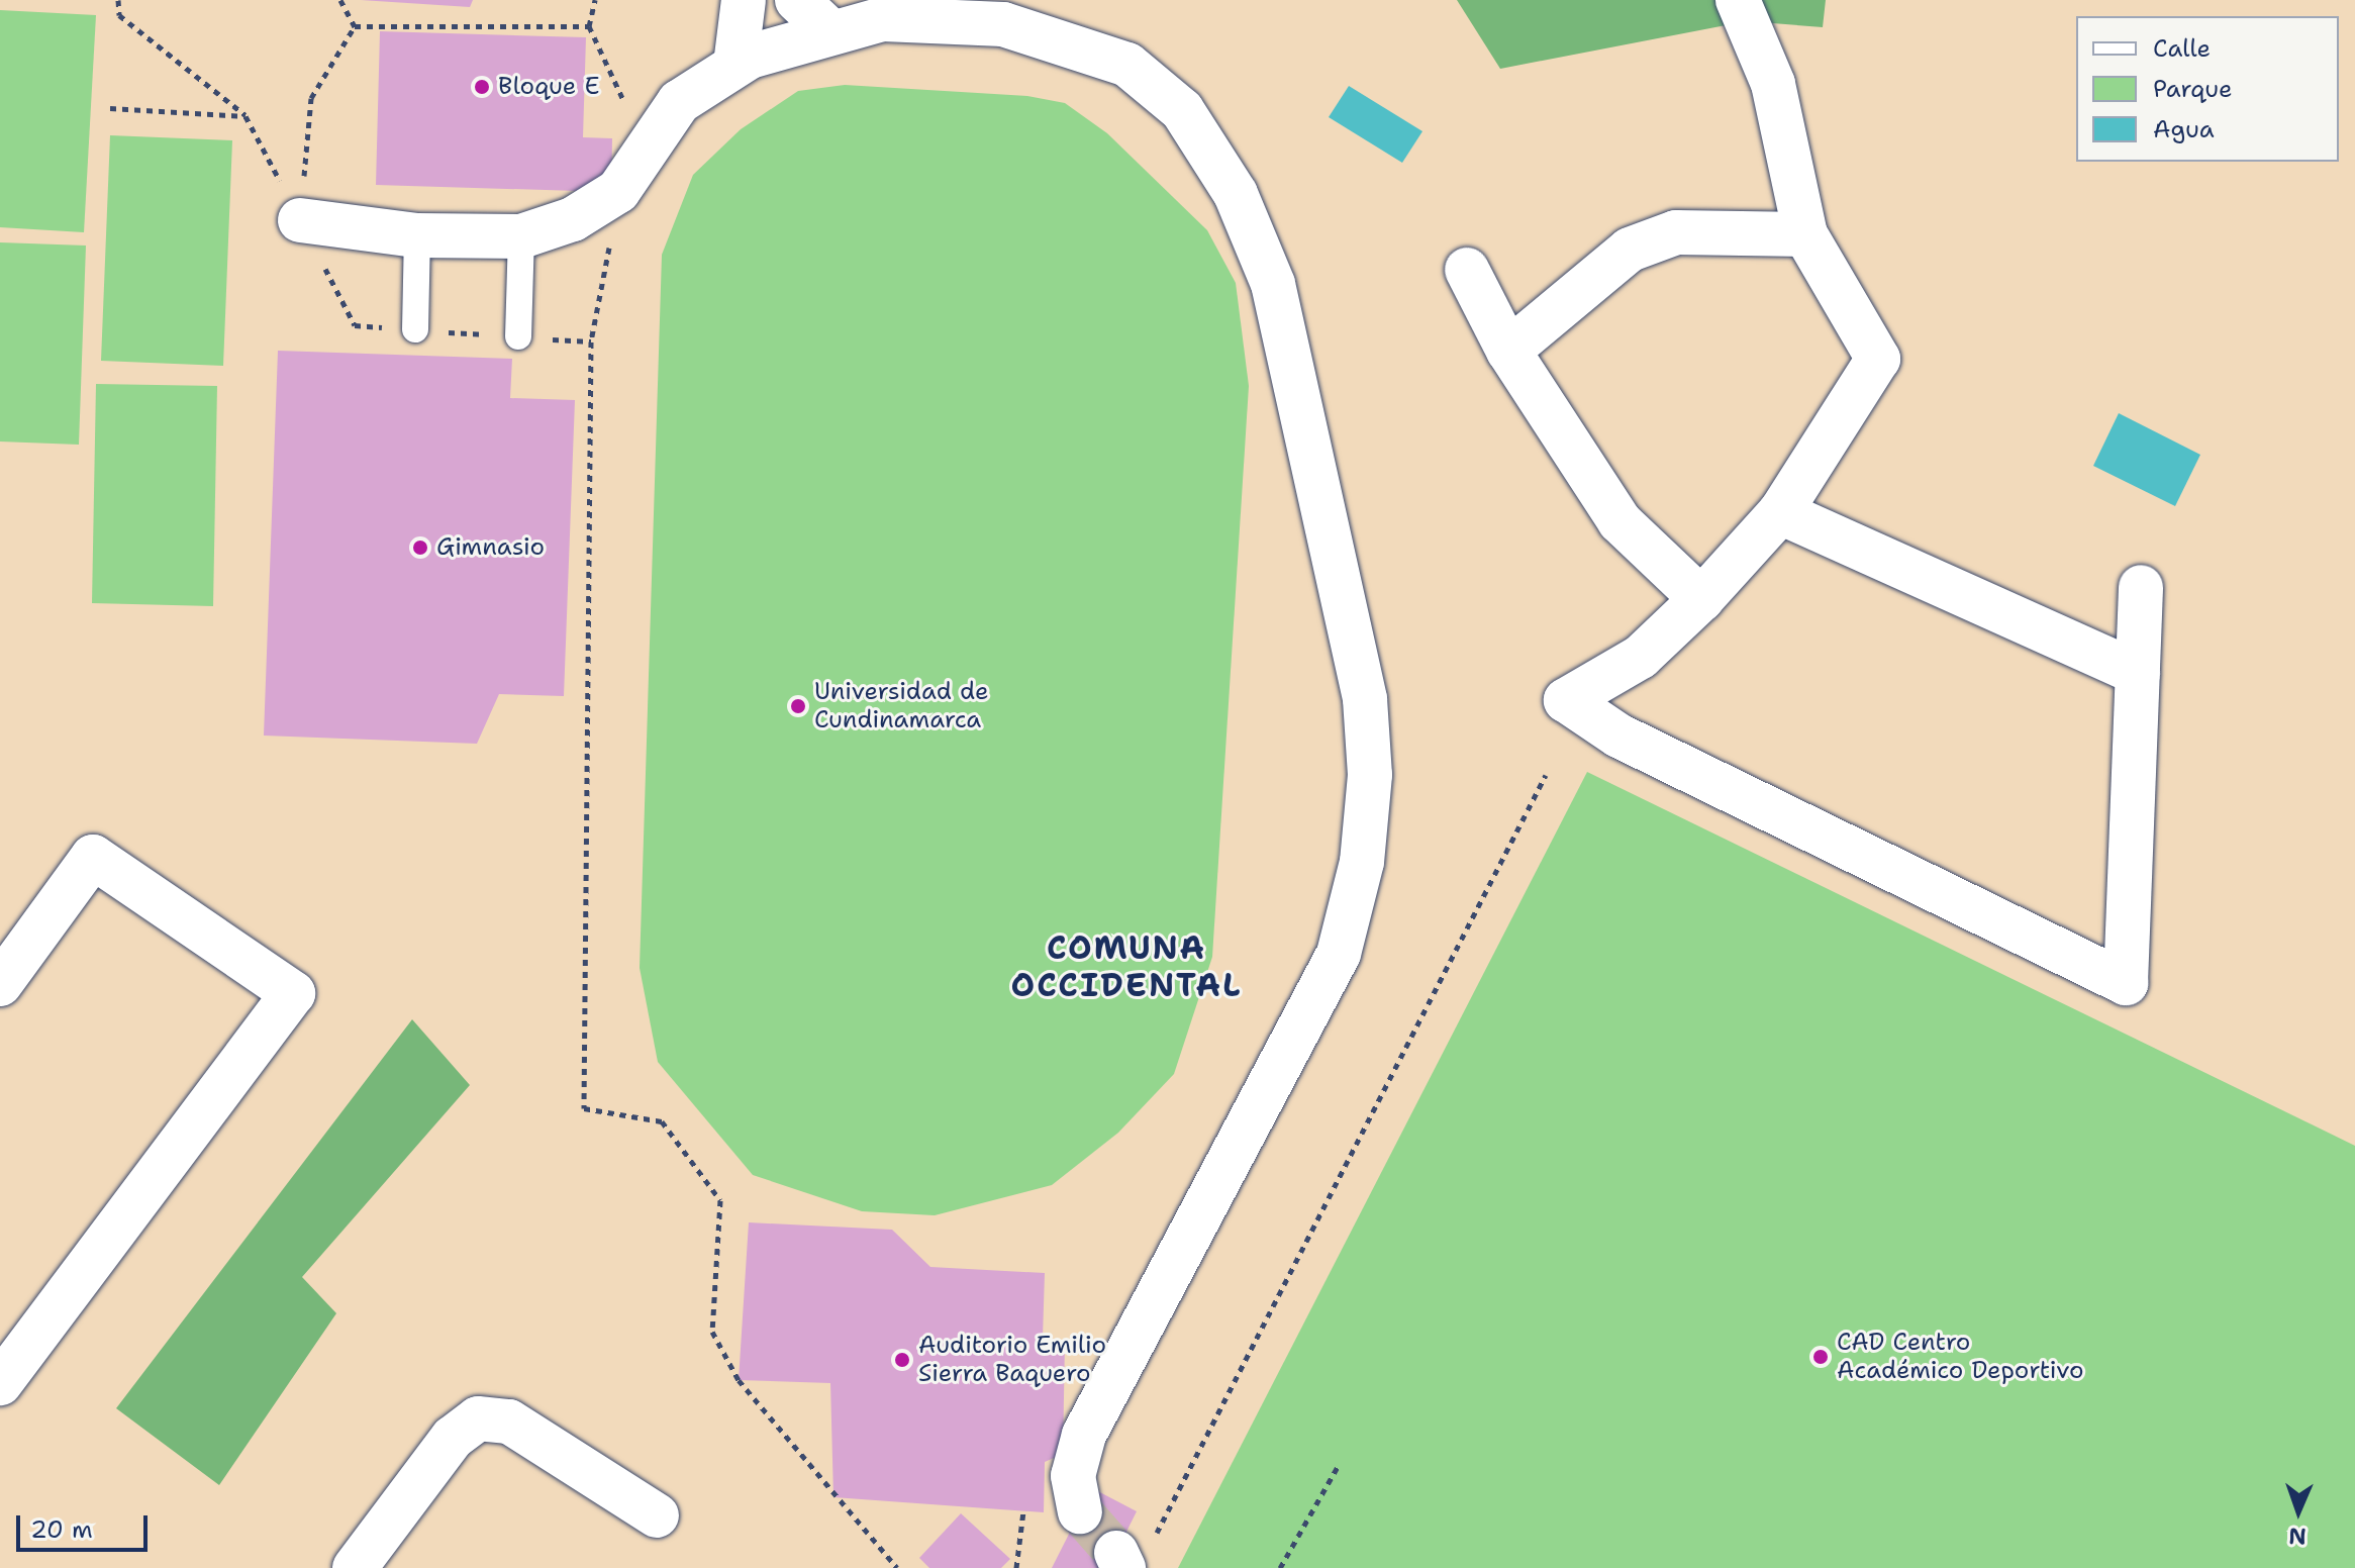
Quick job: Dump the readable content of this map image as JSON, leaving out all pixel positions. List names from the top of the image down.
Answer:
{
  "districts": ["COMUNA OCCIDENTAL"],
  "places": [
    "Bloque E",
    "Gimnasio",
    "Universidad de Cundinamarca",
    "CAD Centro Académico Deportivo",
    "Auditorio Emilio Sierra Baquero"
  ],
  "legend": ["Calle", "Parque", "Agua"],
  "scale_bar": "20 m",
  "north": "bottom"
}
